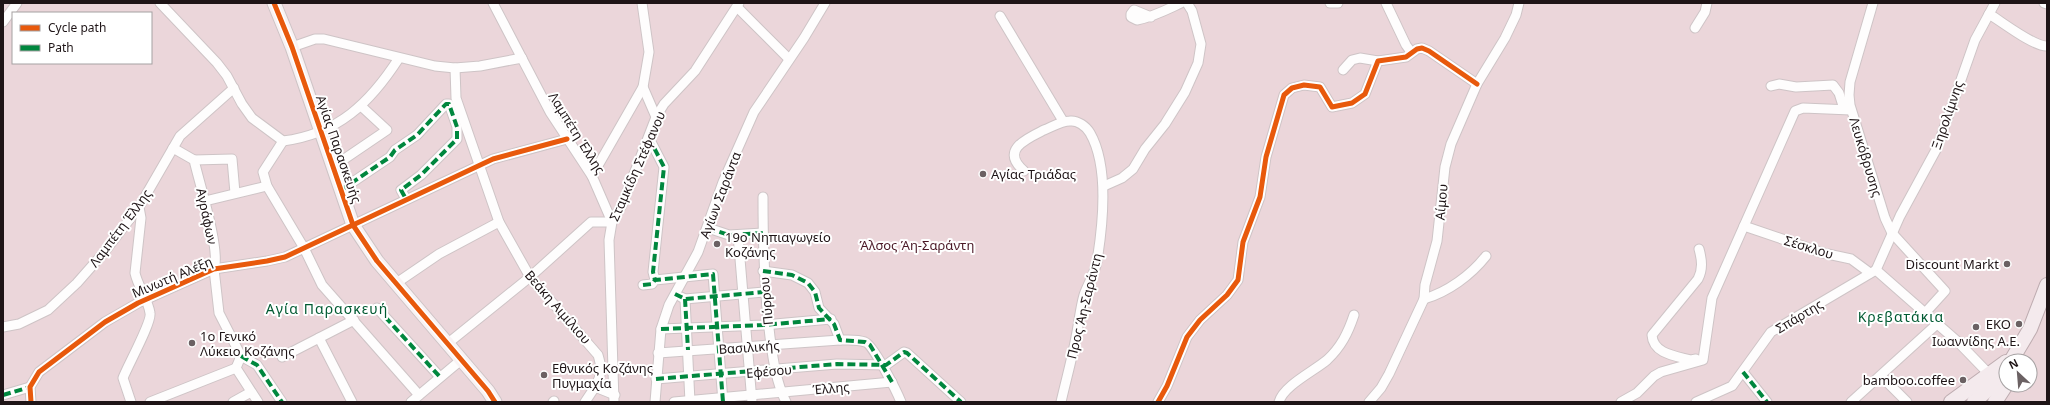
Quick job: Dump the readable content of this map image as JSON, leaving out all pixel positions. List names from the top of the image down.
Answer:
{
  "streets": {
    "street": [
      "Ξηρολίμνης",
      "Λαμπέτη Έλλης",
      "Αγίας Παρασκευής",
      "Λευκόβρυσης",
      "Σταμκίδη Στέφανου",
      "Αγίων Σαράντα",
      "Αίμου",
      "Αγράφων",
      "Σέσκλου",
      "Μινωτή Αλέξη",
      "Πύρρου",
      "Προς Άη-Σαράντη",
      "Βεάκη Αιμίλιου",
      "Σπάρτης",
      "Βασιλικής",
      "Εφέσου",
      "Έλλης"
    ]
  },
  "crossings": [
    ["Ξηρολίμνης", "Λευκόβρυσης"],
    ["Ξηρολίμνης", "Σέσκλου"],
    ["Ξηρολίμνης", "Σπάρτης"],
    ["Λαμπέτη Έλλης", "Σταμκίδη Στέφανου"],
    ["Λαμπέτη Έλλης", "Μινωτή Αλέξη"],
    ["Αγίας Παρασκευής", "Μινωτή Αλέξη"],
    ["Λευκόβρυσης", "Σέσκλου"],
    ["Αγίων Σαράντα", "Βασιλικής"],
    ["Αγίων Σαράντα", "Εφέσου"],
    ["Αγράφων", "Μινωτή Αλέξη"],
    ["Σέσκλου", "Σπάρτης"],
    ["Μινωτή Αλέξη", "Βεάκη Αιμίλιου"],
    ["Πύρρου", "Βασιλικής"],
    ["Πύρρου", "Εφέσου"],
    ["Πύρρου", "Έλλης"],
    ["Βασιλικής", "Εφέσου"],
    ["Βασιλικής", "Έλλης"]
  ],
  "districts": ["Αγία Παρασκευή", "Κρεβατάκια"],
  "parks": ["Άλσος Άη-Σαράντη"],
  "places": [
    "Αγίας Τριάδας",
    "19ο Νηπιαγωγείο Κοζάνης",
    "Discount Markt",
    "EKO",
    "Ιωαννίδης Α.Ε.",
    "1ο Γενικό Λύκειο Κοζάνης",
    "Εθνικός Κοζάνης Πυγμαχία",
    "bamboo.coffee"
  ],
  "legend": ["Cycle path", "Path"],
  "north": "top left"
}
